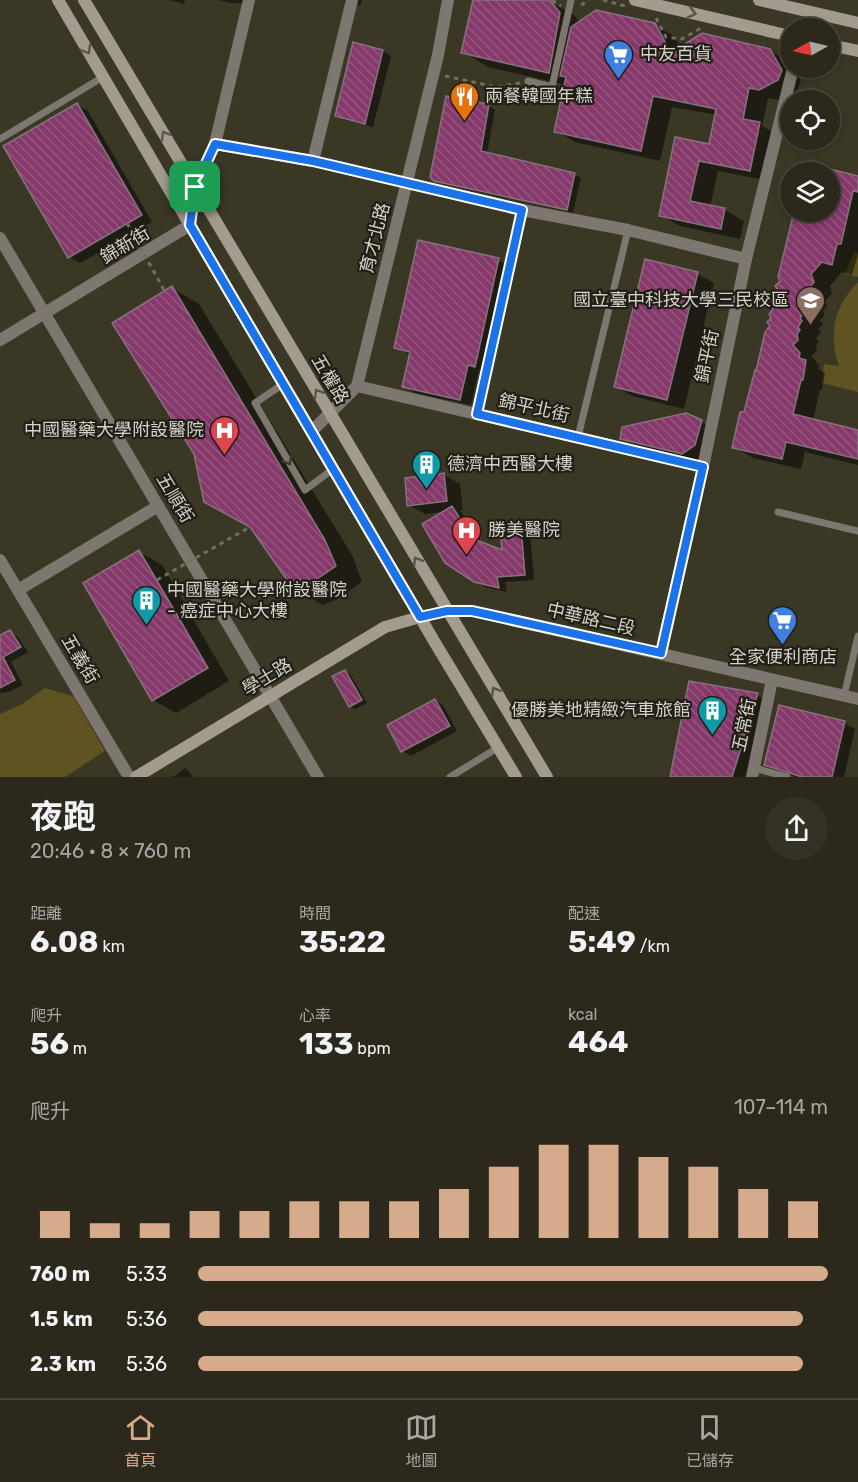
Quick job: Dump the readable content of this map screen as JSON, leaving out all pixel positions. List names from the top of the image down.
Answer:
{
  "streets": {
    "main road": ["五權路", "學士路"],
    "street": [
      "育才北路",
      "錦新街",
      "錦平街",
      "錦平北街",
      "五順街",
      "中華路二段",
      "五義街",
      "五常街"
    ]
  },
  "crossings": [
    ["育才北路", "錦平北街"],
    ["錦新街", "五順街"],
    ["錦平街", "錦平北街"],
    ["錦平街", "中華路二段"],
    ["五權路", "中華路二段"],
    ["五順街", "學士路"],
    ["中華路二段", "學士路"],
    ["中華路二段", "五常街"]
  ],
  "places": {
    "supermarket": ["中友百貨", "全家便利商店"],
    "restaurant": ["兩餐韓國年糕"],
    "school or university": ["國立臺中科技大學三民校區"],
    "hospital": ["中國醫藥大學附設醫院", "勝美醫院"],
    "building": ["德濟中西醫大樓", "中國醫藥大學附設醫院 - 癌症中心大樓", "優勝美地精緻汽車旅館"]
  },
  "north": "left",
  "page": {
    "heading": ["夜跑", "20:46 · 8 × 760 m"],
    "stats": [
      ["距離", "6.08 km"],
      ["時間", "35:22"],
      ["配速", "5:49 /km"],
      ["爬升", "56 m"],
      ["心率", "133 bpm"],
      ["kcal", "464"]
    ],
    "chart": ["爬升", "107–114 m"],
    "list": [
      {
        "name": "760 m",
        "note": "5:33"
      },
      {
        "name": "1.5 km",
        "note": "5:36"
      },
      {
        "name": "2.3 km",
        "note": "5:36"
      }
    ],
    "tabs": ["首頁", "地圖", "已儲存"]
  }
}
